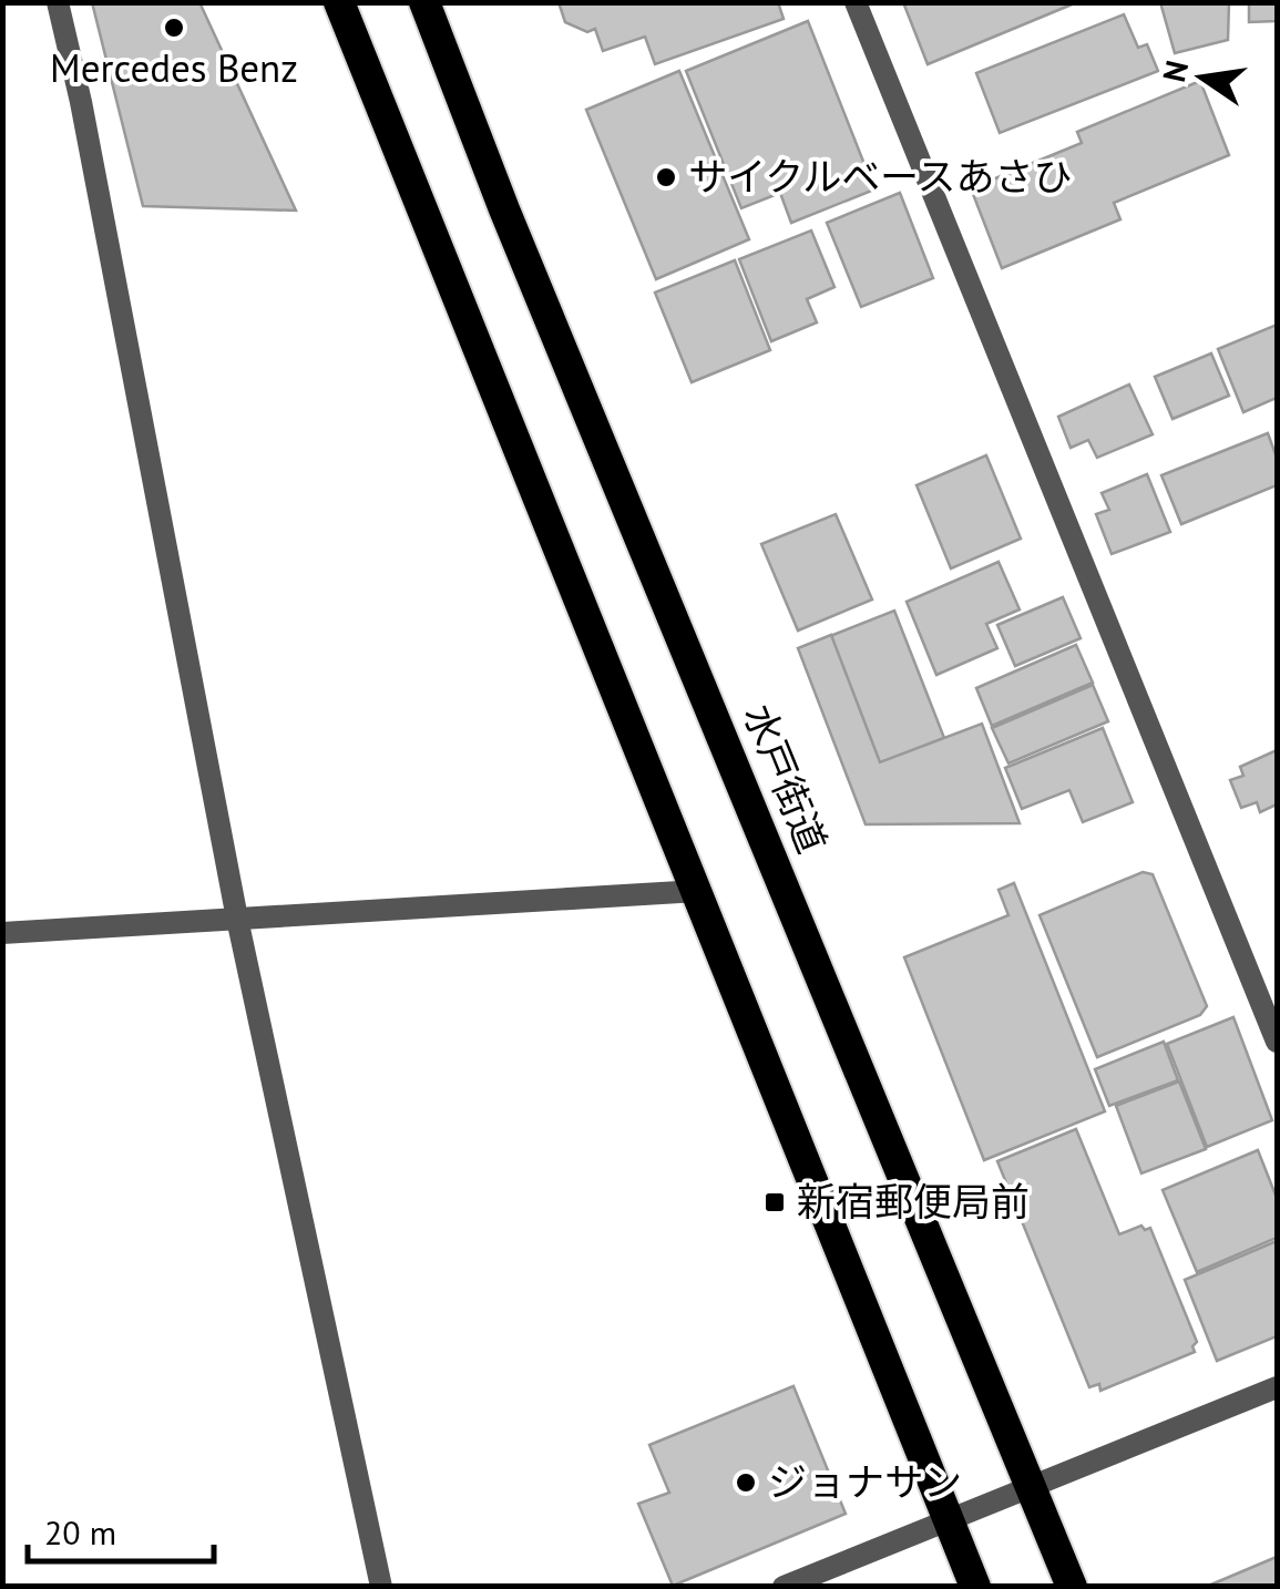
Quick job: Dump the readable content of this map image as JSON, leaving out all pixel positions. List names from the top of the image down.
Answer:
{
  "streets": {
    "highway": ["水戸街道"]
  },
  "places": {
    "other": ["Mercedes Benz", "サイクルベースあさひ", "ジョナサン"],
    "transit": ["新宿郵便局前"]
  },
  "scale_bar": "20 m",
  "north": "left"
}
